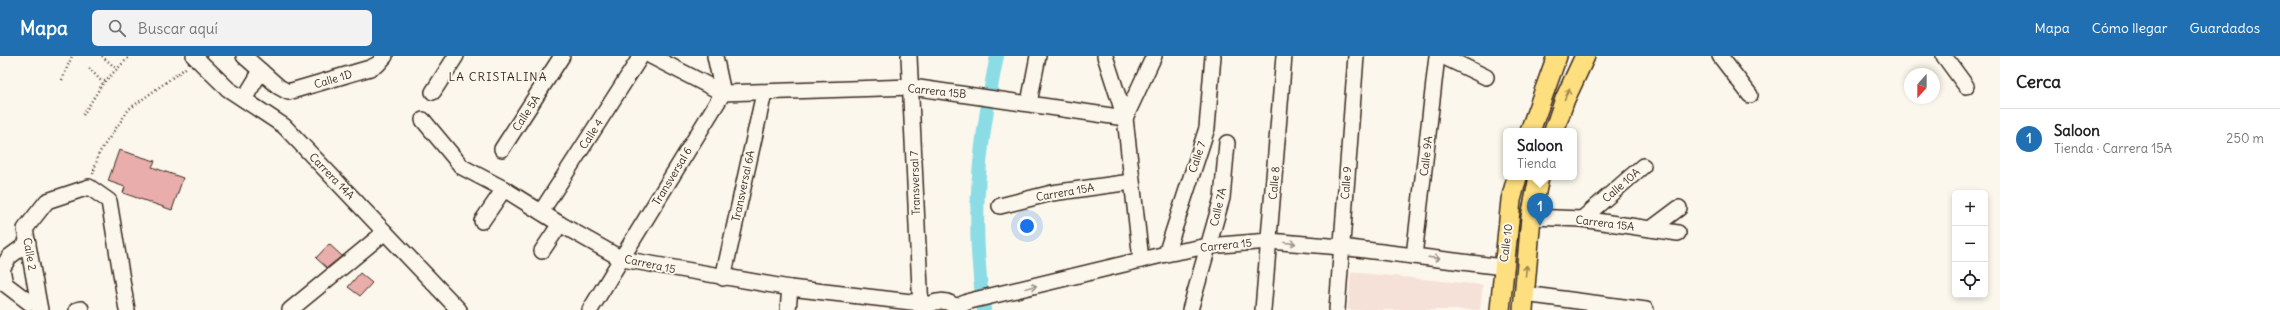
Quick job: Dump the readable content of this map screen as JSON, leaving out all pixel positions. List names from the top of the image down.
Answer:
{
  "streets": {
    "main road": ["Calle 10"],
    "street": [
      "Calle 1D",
      "Carrera 15B",
      "Calle 5A",
      "Calle 4",
      "Calle 9A",
      "Calle 7",
      "Carrera 14A",
      "Transversal 6",
      "Transversal 7",
      "Calle 8",
      "Calle 9",
      "Calle 10A",
      "Transversal 6A",
      "Carrera 15A",
      "Calle 7A",
      "Carrera 15",
      "Calle 2"
    ]
  },
  "crossings": [
    ["Carrera 15B", "Transversal 6"],
    ["Carrera 15B", "Transversal 7"],
    ["Carrera 15B", "Transversal 6A"],
    ["Calle 4", "Carrera 15"],
    ["Calle 9A", "Carrera 15"],
    ["Calle 7", "Carrera 15"],
    ["Transversal 6", "Carrera 15"],
    ["Transversal 7", "Carrera 15"],
    ["Calle 8", "Carrera 15"],
    ["Calle 9", "Carrera 15"],
    ["Calle 10A", "Carrera 15A"],
    ["Transversal 6A", "Carrera 15"],
    ["Carrera 15A", "Calle 10"],
    ["Calle 7A", "Carrera 15"],
    ["Calle 10", "Carrera 15"]
  ],
  "districts": ["LA CRISTALINA"],
  "north": "bottom",
  "page": {
    "header": "Mapa",
    "search": "Buscar aquí",
    "nav": ["Mapa", "Cómo llegar", "Guardados"],
    "heading": "Cerca",
    "list": [
      {
        "mark": "1",
        "name": "Saloon",
        "note": "Tienda · Carrera 15A",
        "value": "250 m"
      }
    ],
    "popup": ["Saloon", "Tienda"],
    "map_buttons": ["+", "−"],
    "pins": "1"
  }
}
